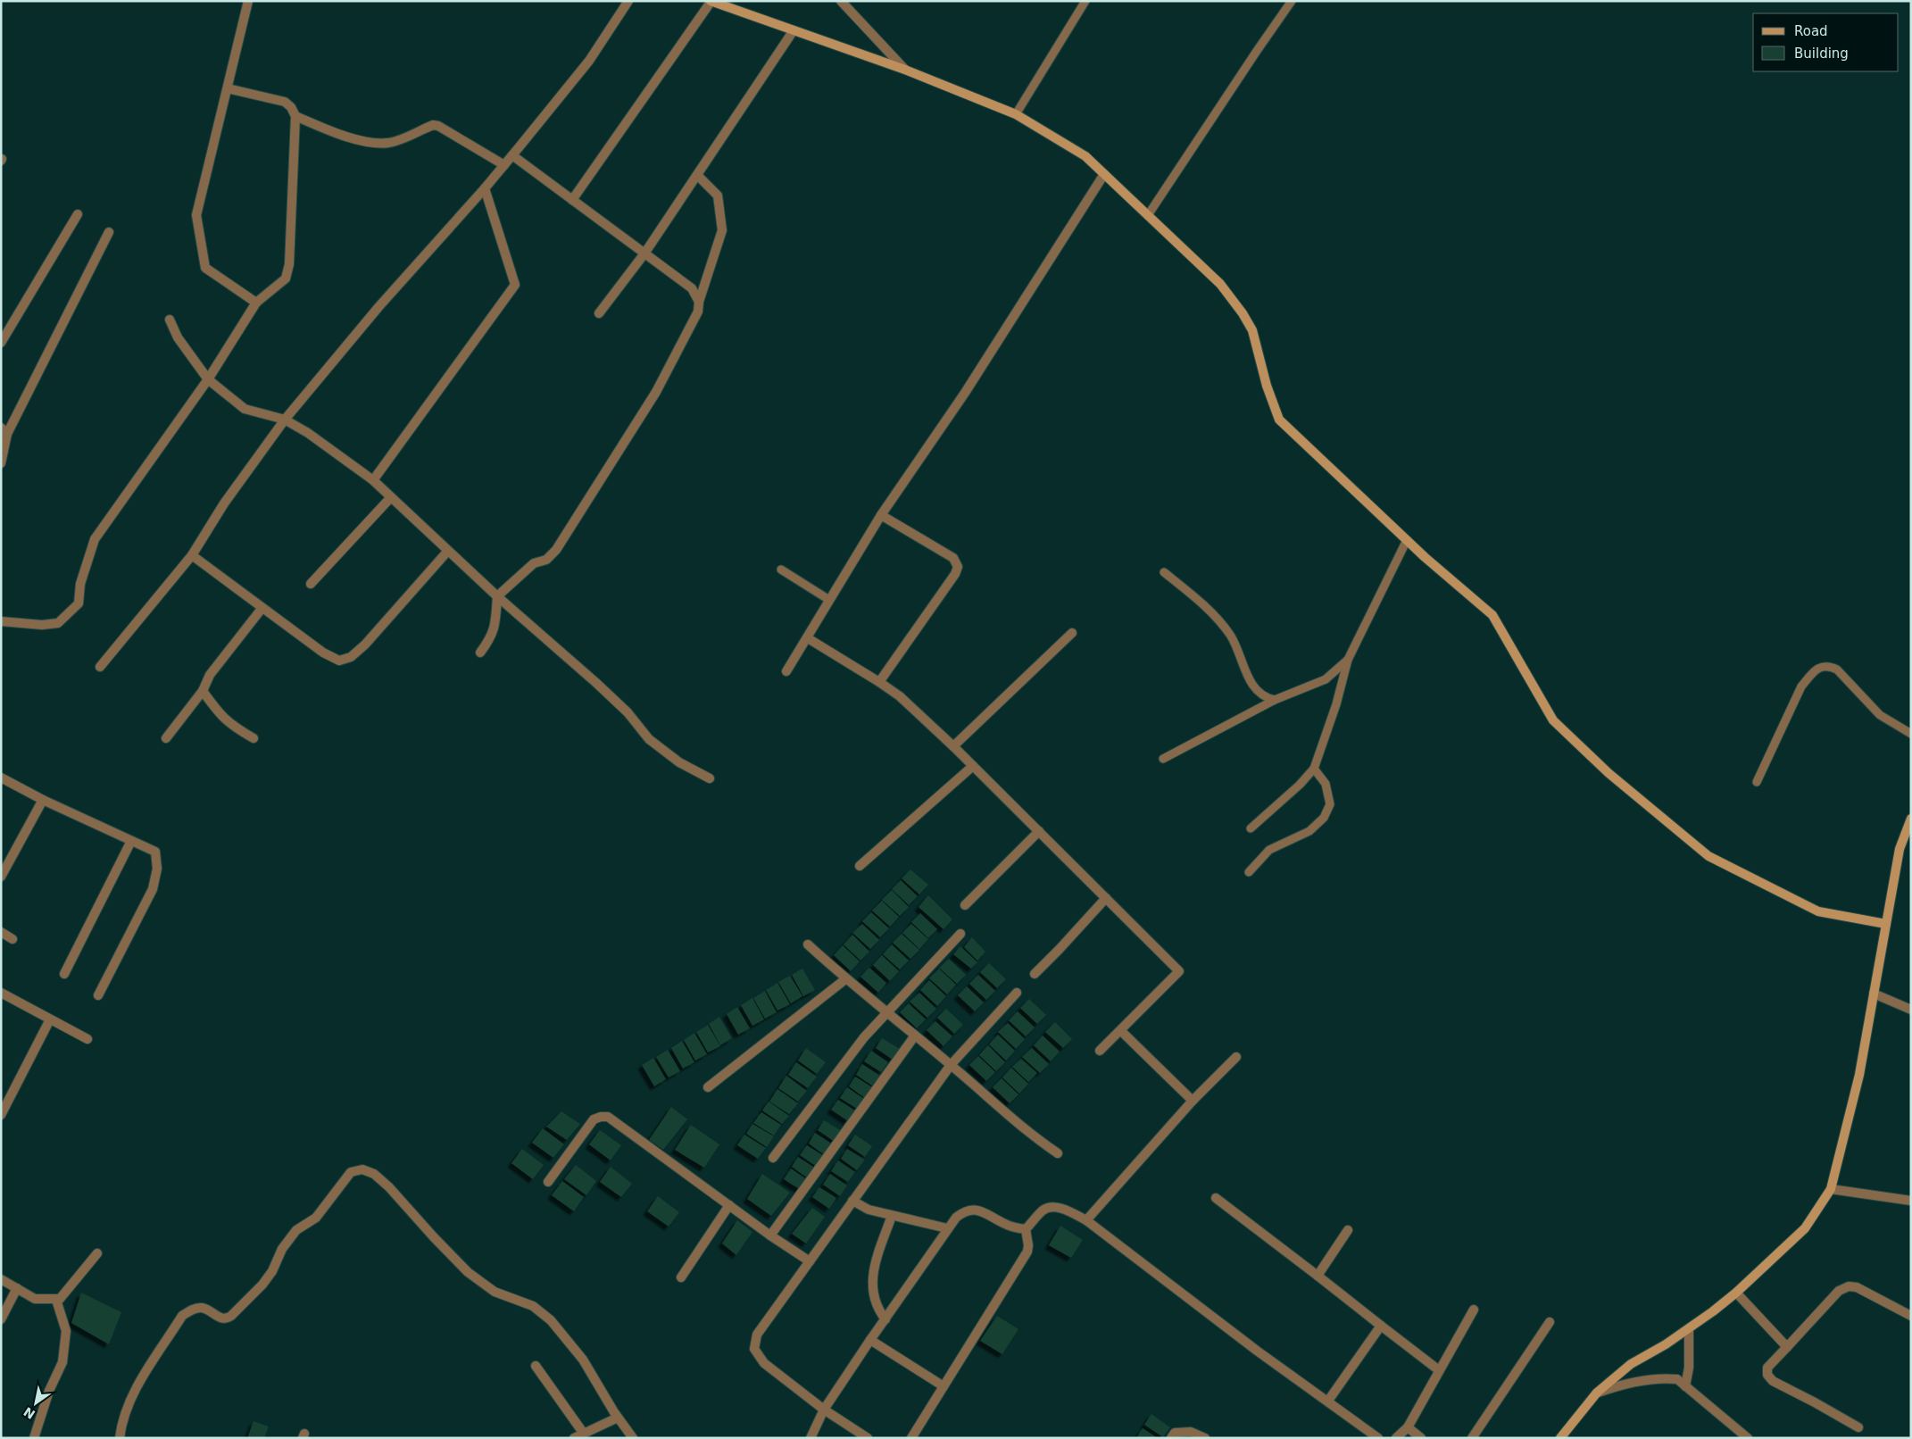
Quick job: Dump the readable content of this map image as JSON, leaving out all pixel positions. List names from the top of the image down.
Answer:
{
  "legend": ["Road", "Building"],
  "north": "bottom left"
}
